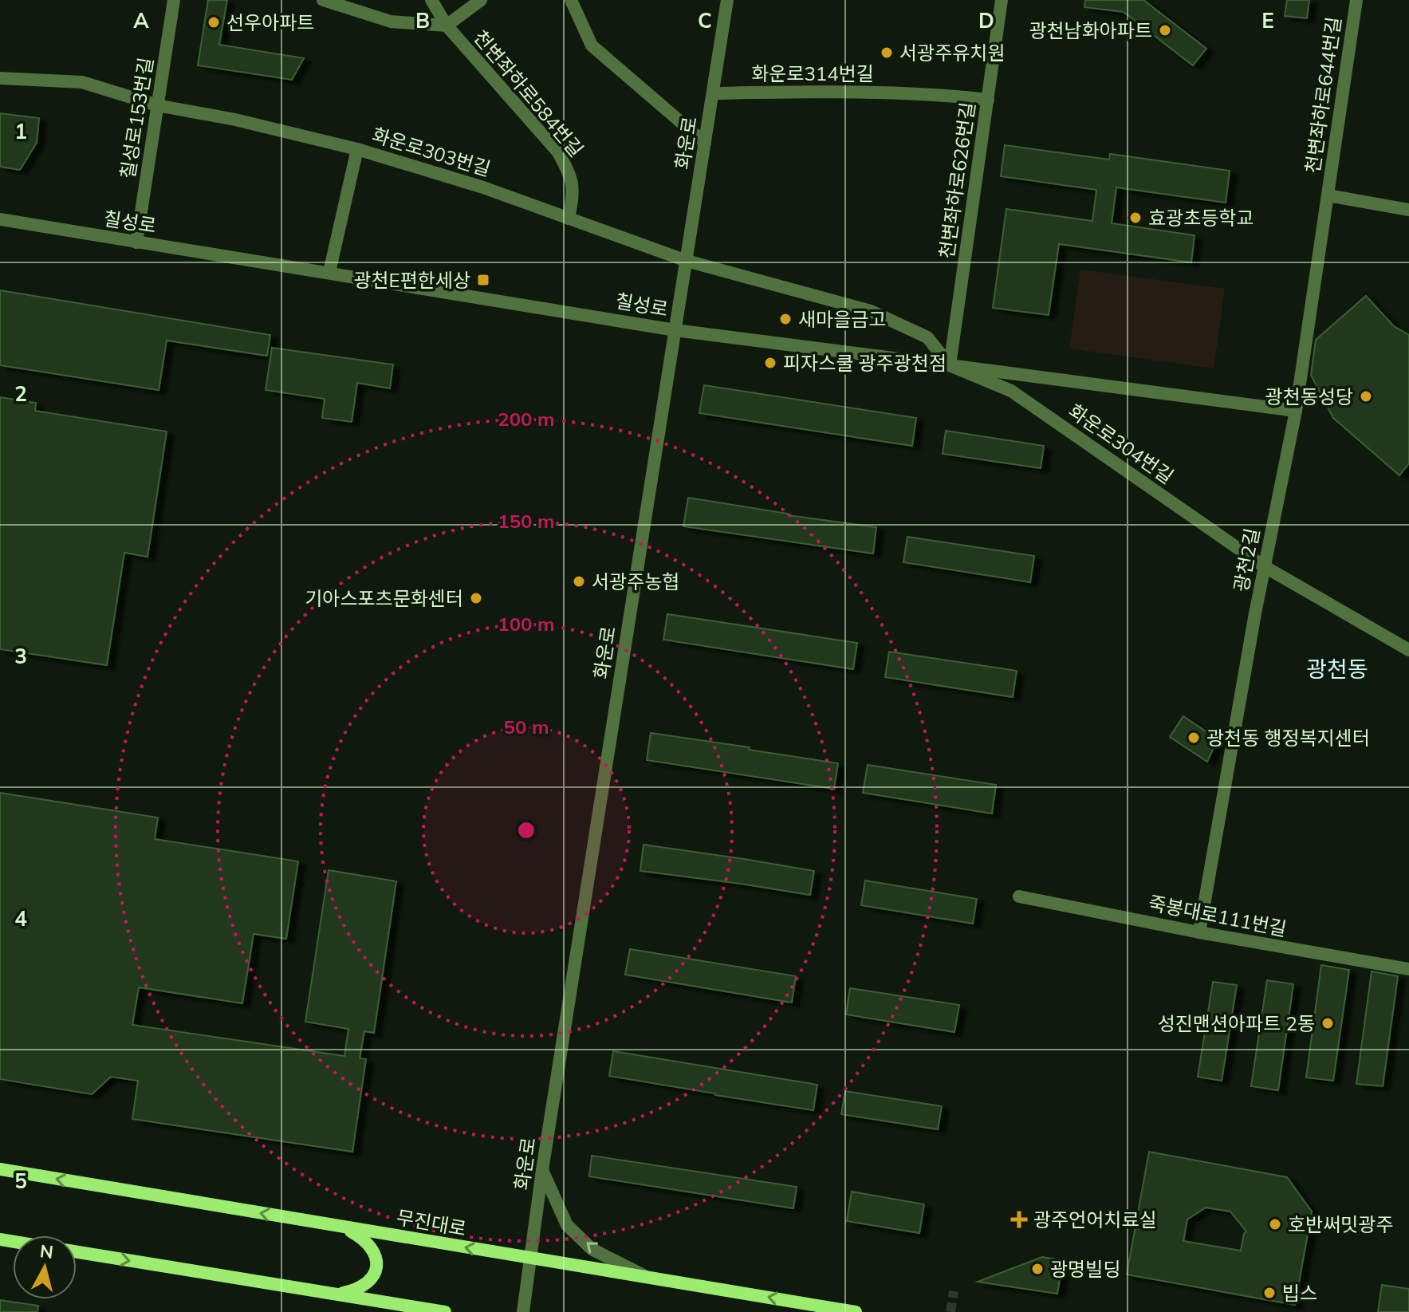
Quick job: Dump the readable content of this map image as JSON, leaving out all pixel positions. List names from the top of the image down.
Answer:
{
  "streets": {
    "main road": ["무진대로"],
    "street": [
      "화운로314번길",
      "천변좌하로584번길",
      "천변좌하로644번길",
      "칠성로153번길",
      "화운로",
      "화운로303번길",
      "천변좌하로626번길",
      "칠성로",
      "화운로304번길",
      "광천2길",
      "죽봉대로111번길"
    ]
  },
  "crossings": [
    ["화운로314번길", "화운로"],
    ["화운로314번길", "천변좌하로626번길"],
    ["천변좌하로584번길", "화운로303번길"],
    ["천변좌하로644번길", "광천2길"],
    ["칠성로153번길", "화운로303번길"],
    ["칠성로153번길", "칠성로"],
    ["화운로", "화운로303번길"],
    ["화운로", "칠성로"],
    ["화운로", "화운로304번길"],
    ["화운로", "무진대로"],
    ["화운로303번길", "화운로304번길"],
    ["천변좌하로626번길", "칠성로"],
    ["천변좌하로626번길", "화운로304번길"],
    ["칠성로", "화운로304번길"],
    ["화운로304번길", "광천2길"],
    ["광천2길", "죽봉대로111번길"]
  ],
  "districts": ["광천동"],
  "places": {
    "other": [
      "선우아파트",
      "광천남화아파트",
      "서광주유치원",
      "효광초등학교",
      "새마을금고",
      "피자스쿨 광주광천점",
      "광천동성당",
      "서광주농협",
      "기아스포츠문화센터",
      "광천동 행정복지센터",
      "성진맨션아파트 2동",
      "호반써밋광주",
      "광명빌딩",
      "빕스"
    ],
    "transit": ["광천E편한세상"],
    "health": ["광주언어치료실"]
  },
  "north": "top",
  "grid": {
    "columns": [
      "A",
      "B",
      "C",
      "D",
      "E"
    ],
    "rows": [
      "1",
      "2",
      "3",
      "4",
      "5"
    ]
  },
  "rings": [
    "200 m",
    "150 m",
    "100 m",
    "50 m"
  ]
}
